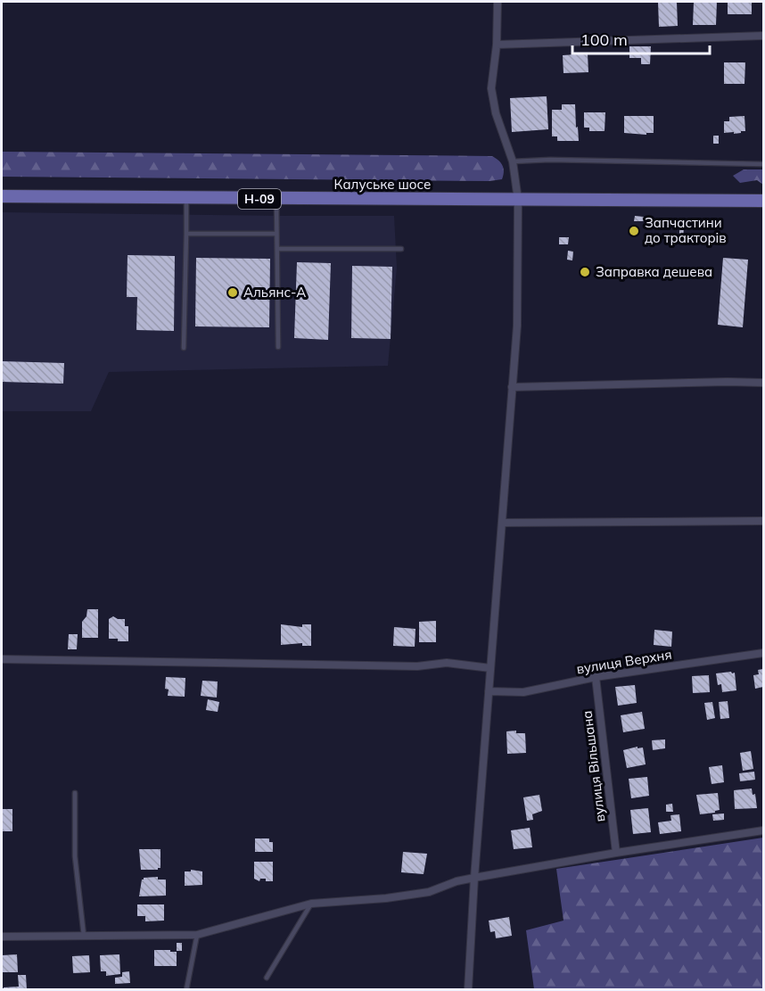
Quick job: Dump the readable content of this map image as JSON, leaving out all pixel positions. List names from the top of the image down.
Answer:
{
  "streets": {
    "main road": ["Калуське шосе", "Н-09"],
    "street": ["вулиця Верхня", "вулиця Вільшана"]
  },
  "crossings": [
    ["вулиця Верхня", "вулиця Вільшана"]
  ],
  "places": ["Запчастини до тракторів", "Заправка дешева", "Альянс-А"],
  "scale_bar": "100 m"
}
